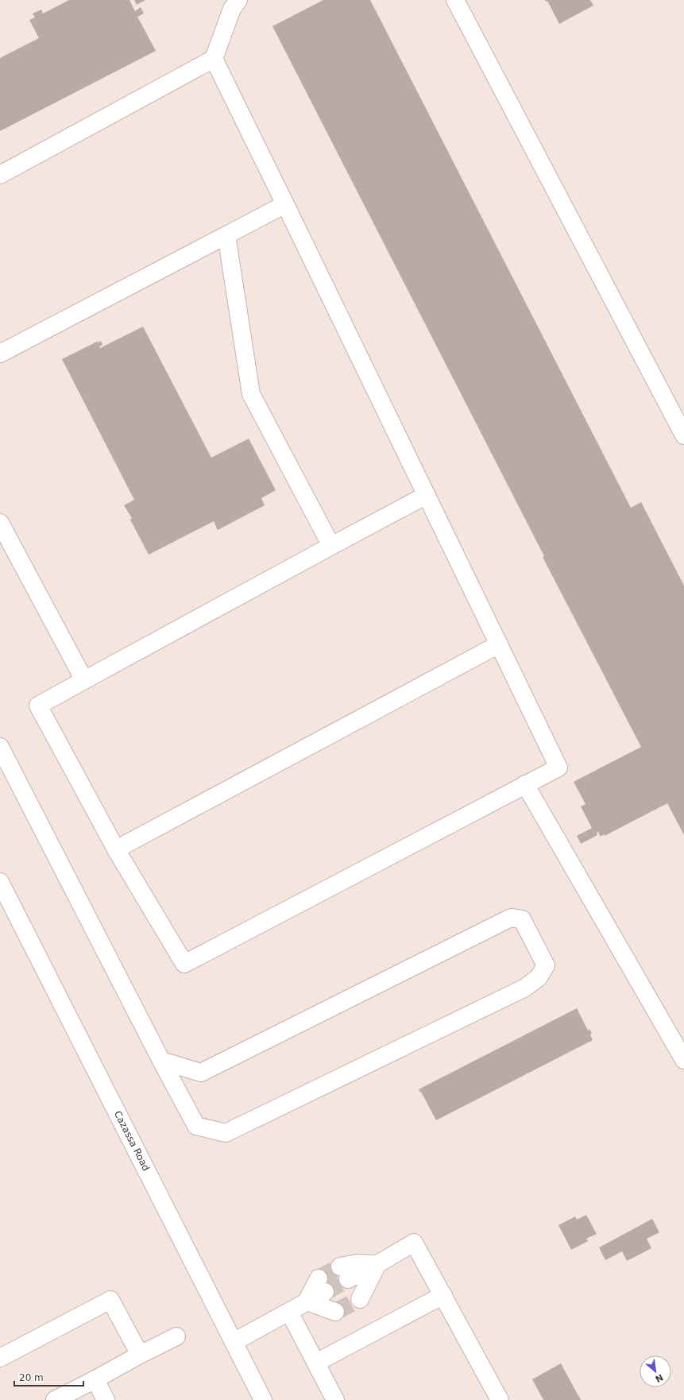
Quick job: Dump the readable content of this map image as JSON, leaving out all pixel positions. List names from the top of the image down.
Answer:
{
  "streets": {
    "street": ["Cazassa Road"]
  },
  "scale_bar": "20 m",
  "north": "bottom right"
}
